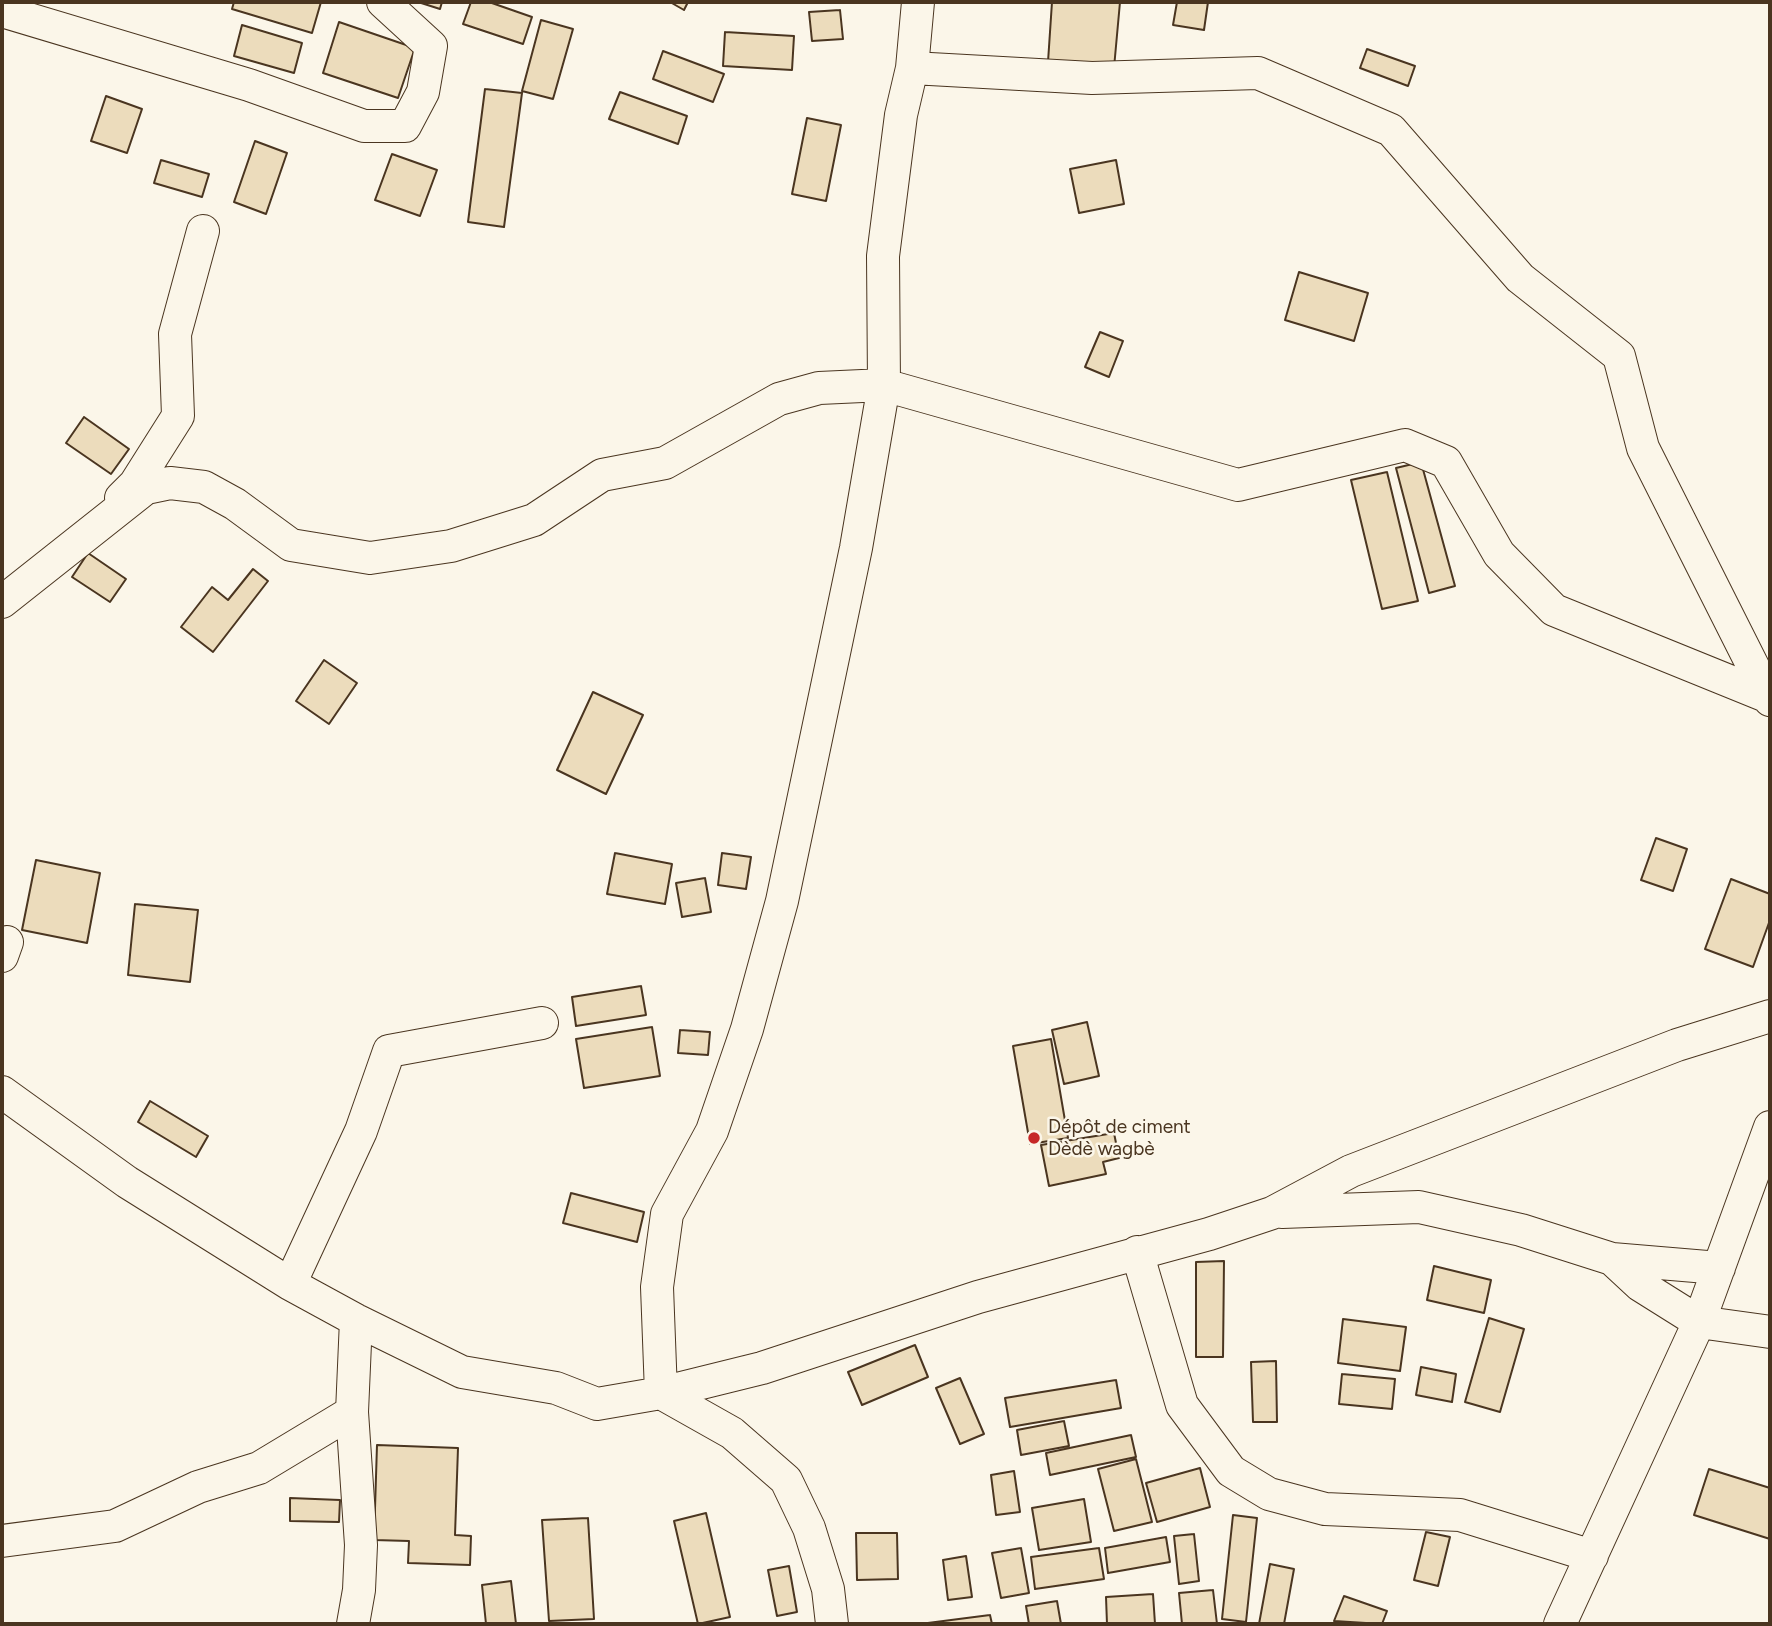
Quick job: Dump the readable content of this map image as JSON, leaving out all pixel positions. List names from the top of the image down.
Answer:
{
  "places": ["Dépôt de ciment Dèdè wagbè"]
}
